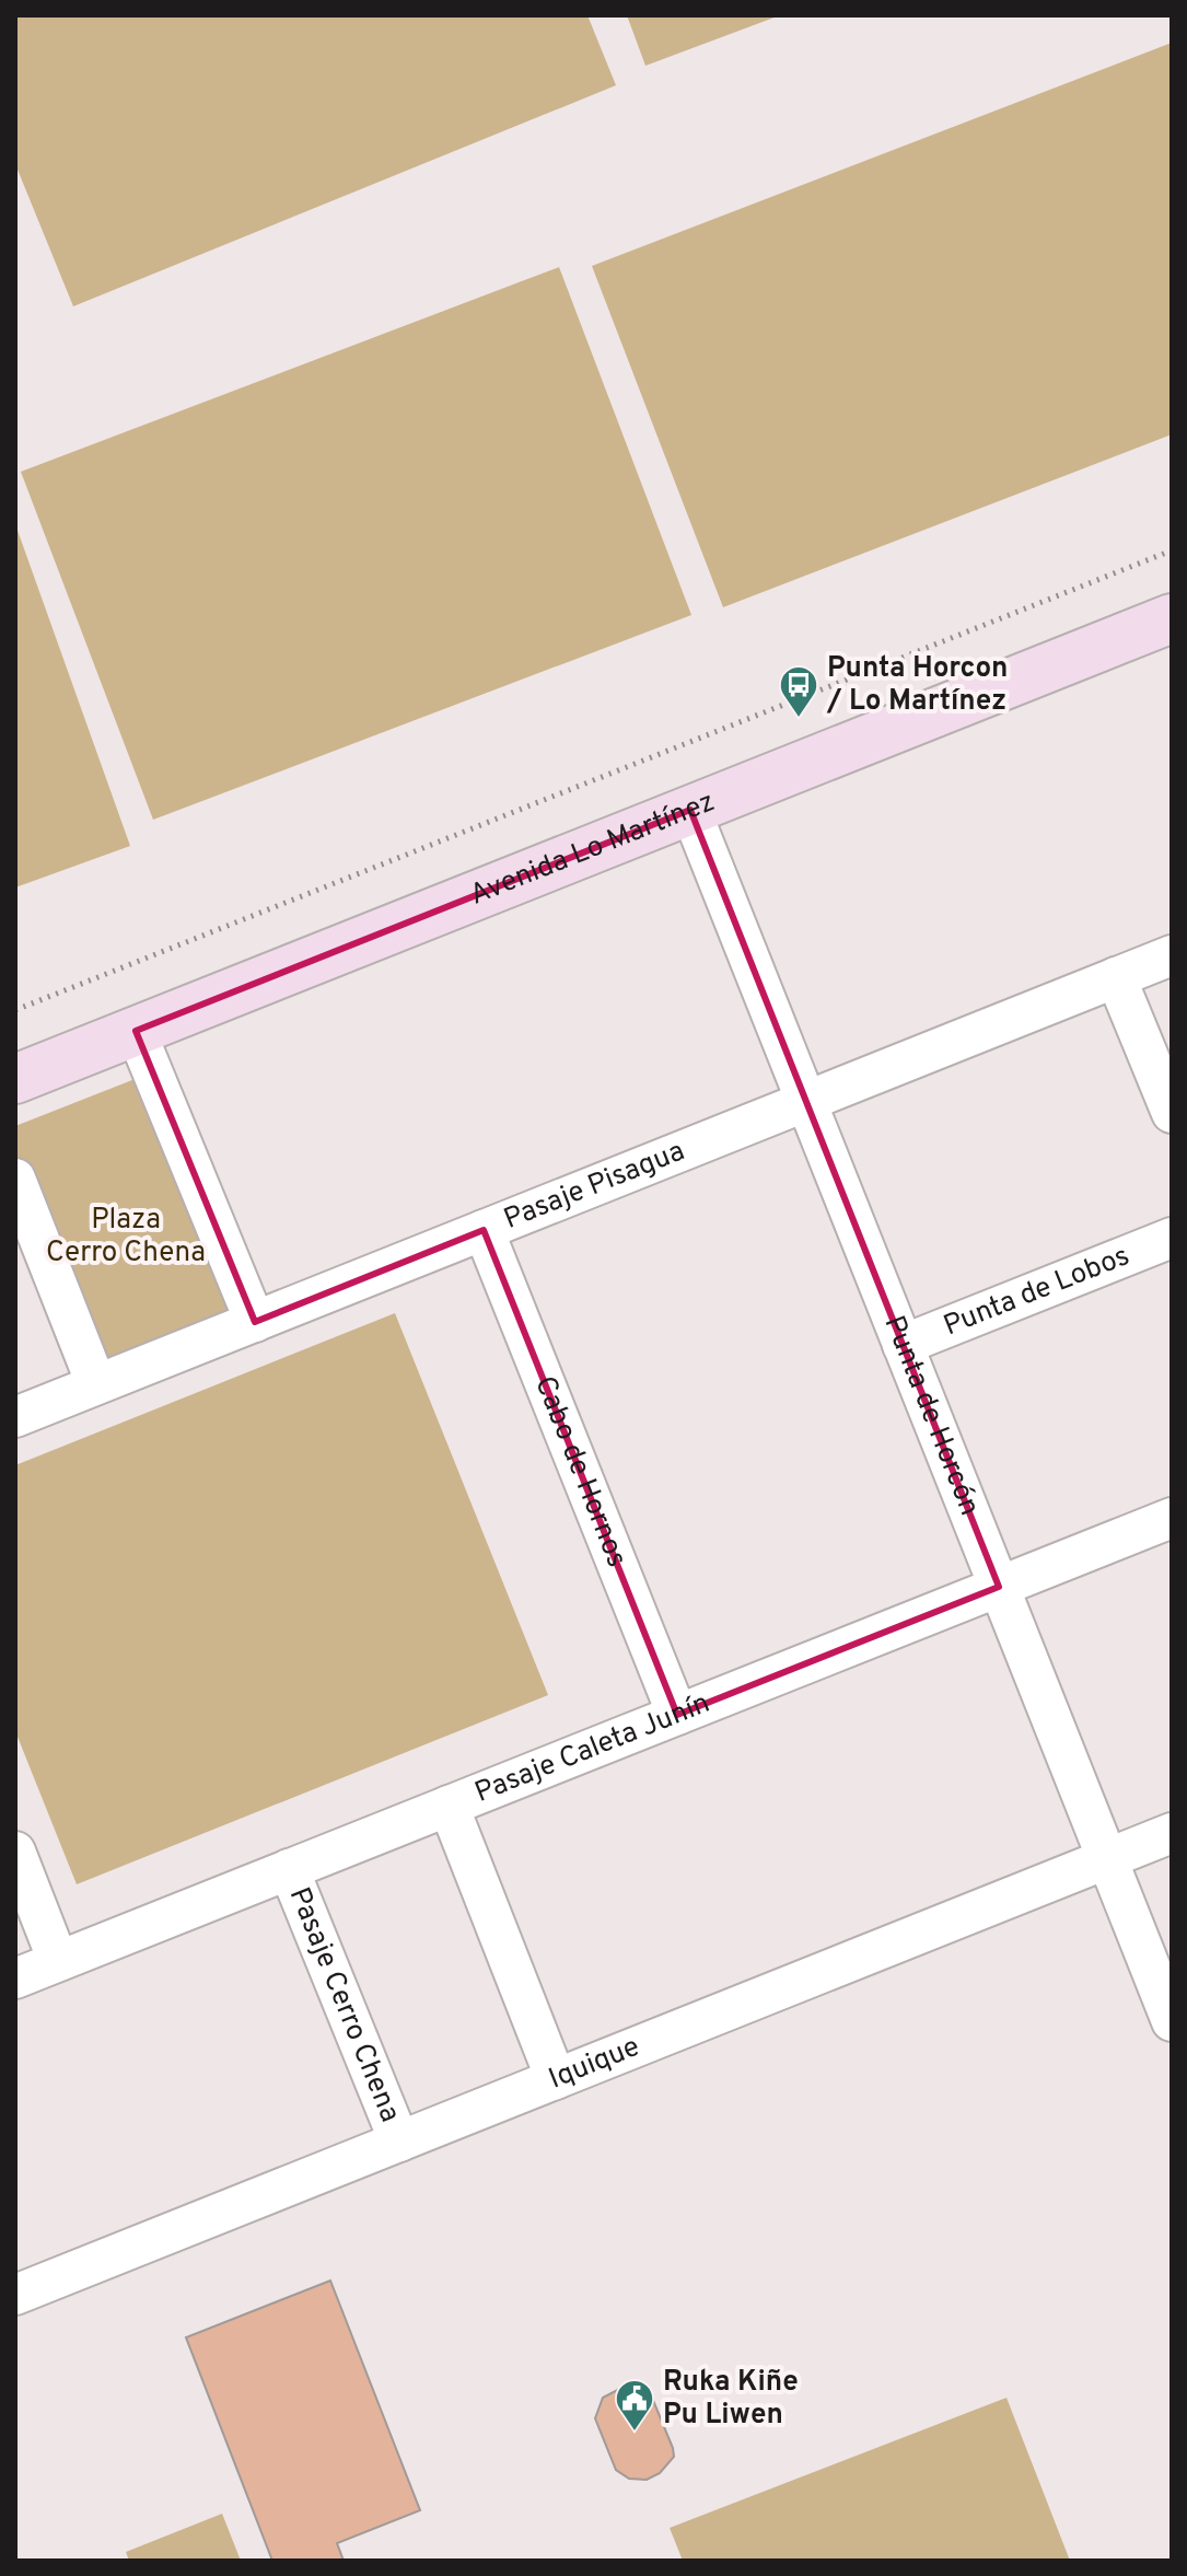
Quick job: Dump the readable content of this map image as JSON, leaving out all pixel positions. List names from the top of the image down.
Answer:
{
  "streets": {
    "main road": ["Avenida Lo Martínez"],
    "street": [
      "Pasaje Pisagua",
      "Punta de Lobos",
      "Punta de Horcón",
      "Cabo de Hornos",
      "Pasaje Caleta Junín",
      "Pasaje Cerro Chena",
      "Iquique"
    ]
  },
  "crossings": [
    ["Avenida Lo Martínez", "Punta de Horcón"],
    ["Pasaje Pisagua", "Punta de Horcón"],
    ["Pasaje Pisagua", "Cabo de Hornos"],
    ["Punta de Lobos", "Punta de Horcón"],
    ["Punta de Horcón", "Pasaje Caleta Junín"],
    ["Punta de Horcón", "Iquique"],
    ["Cabo de Hornos", "Pasaje Caleta Junín"],
    ["Pasaje Caleta Junín", "Pasaje Cerro Chena"],
    ["Pasaje Cerro Chena", "Iquique"]
  ],
  "parks": ["Plaza Cerro Chena"],
  "places": {
    "bus stop": ["Punta Horcon / Lo Martínez"],
    "public building": ["Ruka Kiñe Pu Liwen"]
  }
}
